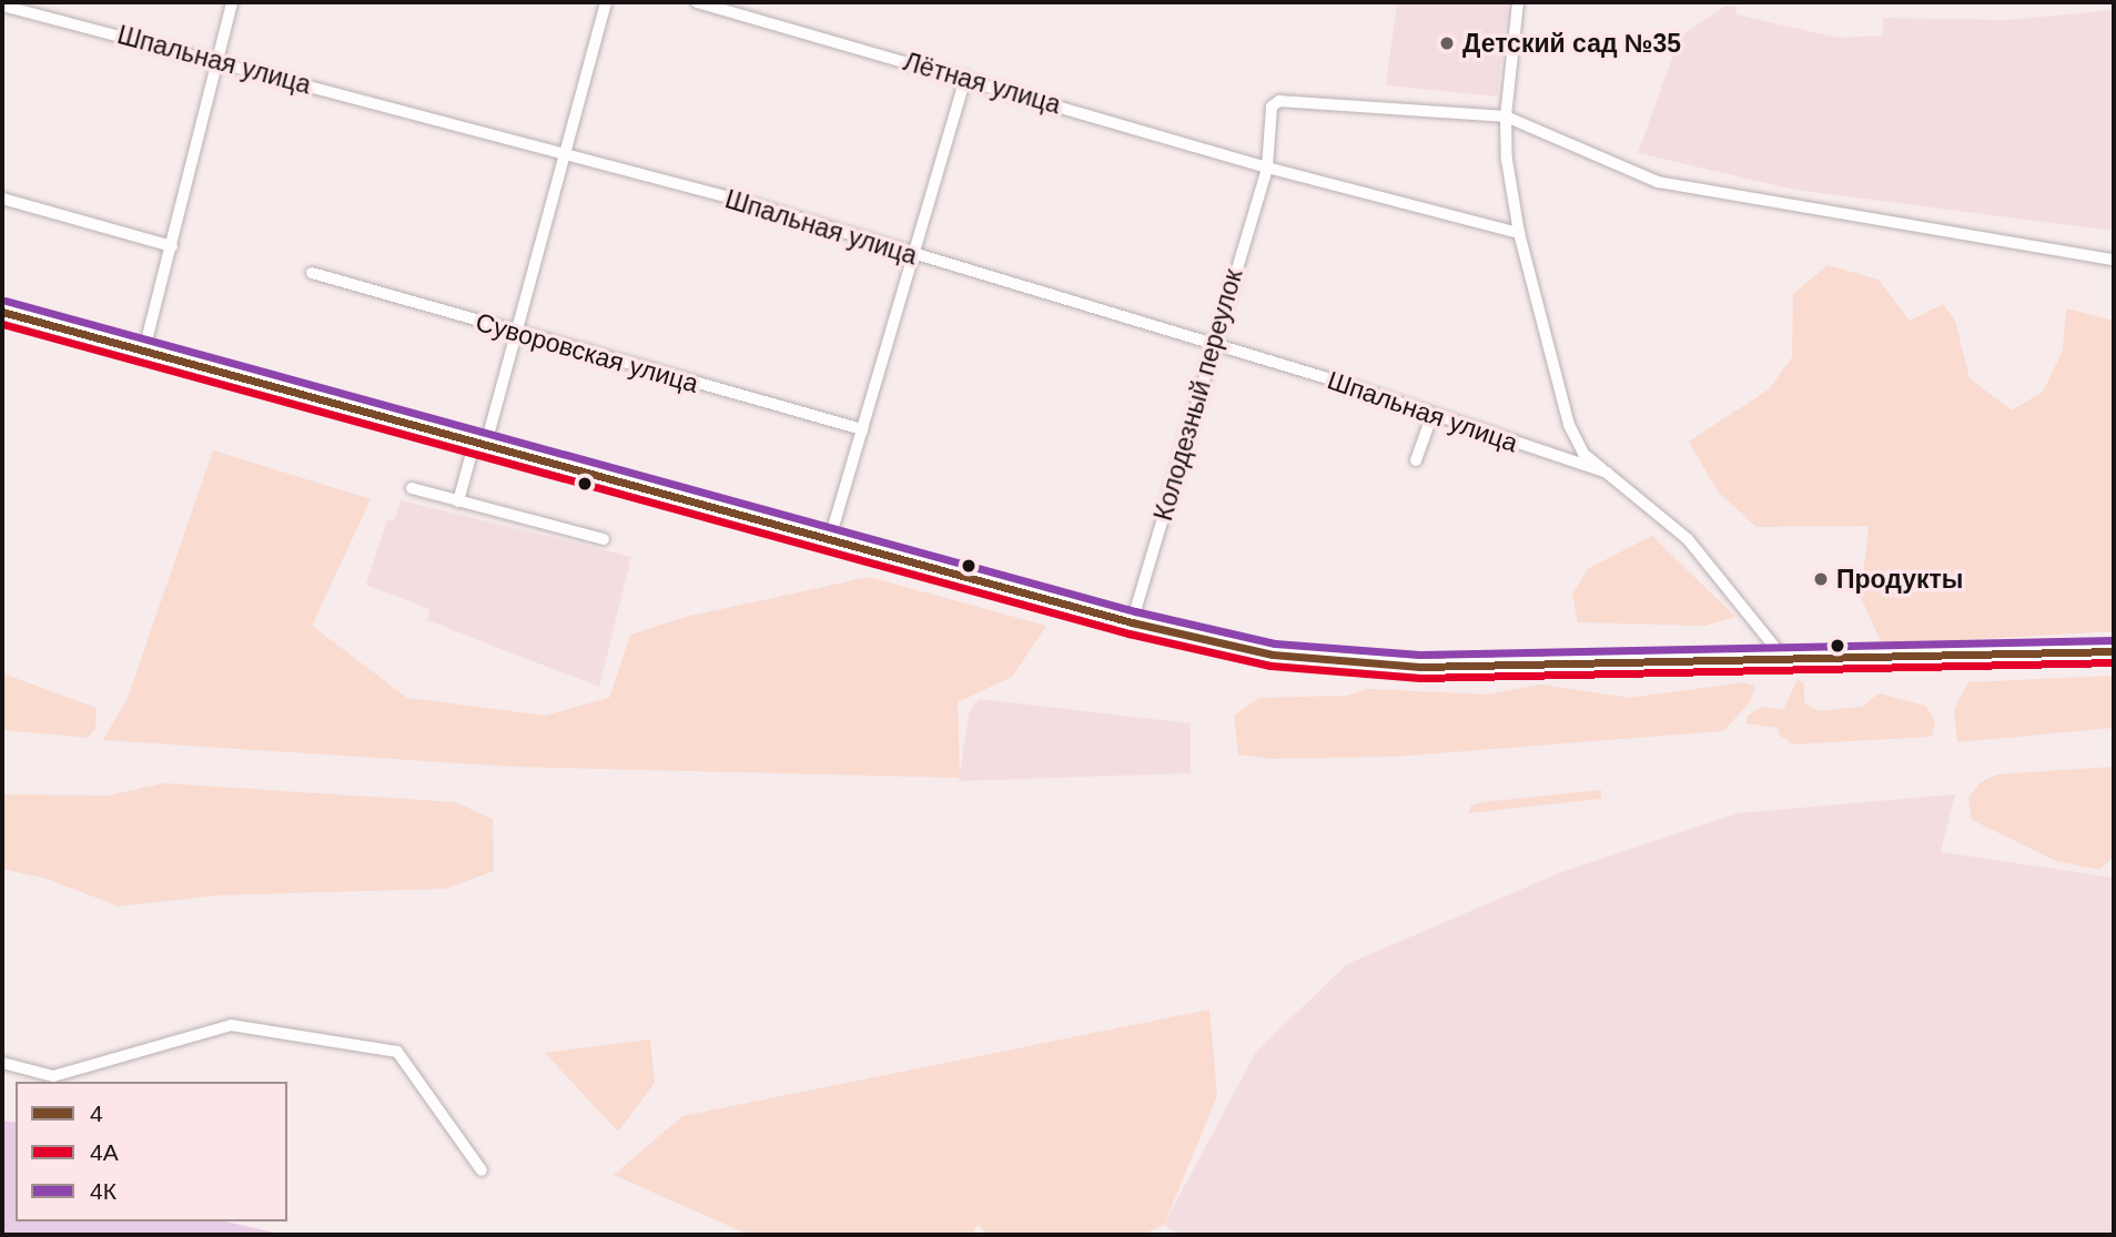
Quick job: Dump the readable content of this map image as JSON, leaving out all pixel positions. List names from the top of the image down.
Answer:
{
  "streets": {
    "street": [
      "Шпальная улица",
      "Лётная улица",
      "Суворовская улица",
      "Колодезный переулок"
    ]
  },
  "crossings": [
    ["Шпальная улица", "Колодезный переулок"],
    ["Лётная улица", "Колодезный переулок"]
  ],
  "places": ["Детский сад №35", "Продукты"],
  "lines": ["transit line 4К", "transit line 4", "transit line 4А"],
  "legend": ["4", "4А", "4К"]
}
